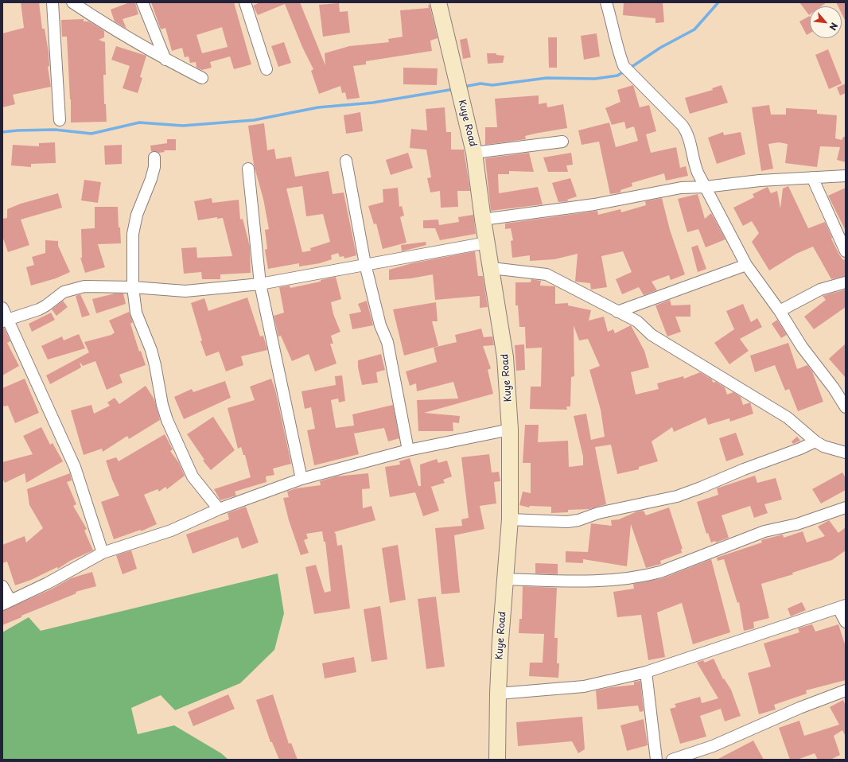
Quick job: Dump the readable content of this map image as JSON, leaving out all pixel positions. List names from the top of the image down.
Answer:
{
  "streets": {
    "street": ["Kuye Road"]
  },
  "north": "bottom right"
}
